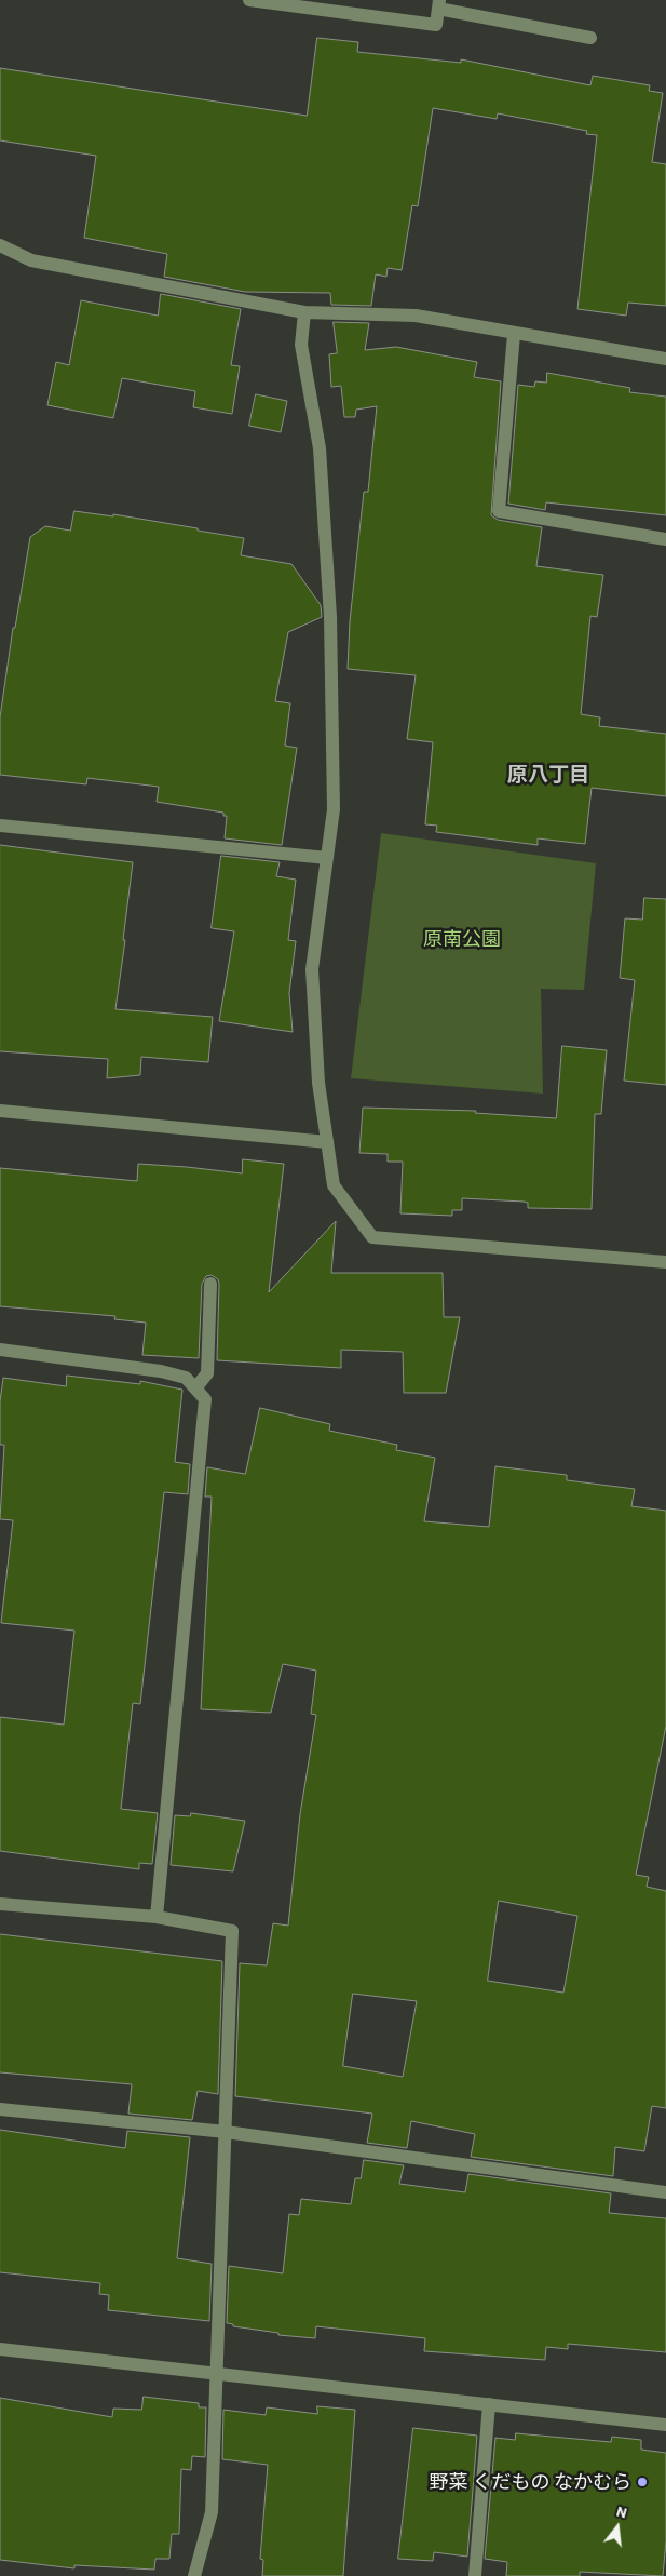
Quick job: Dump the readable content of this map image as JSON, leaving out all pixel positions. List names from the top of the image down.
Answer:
{
  "districts": ["原八丁目"],
  "parks": ["原南公園"],
  "places": ["野菜 くだもの なかむら"],
  "north": "top"
}
